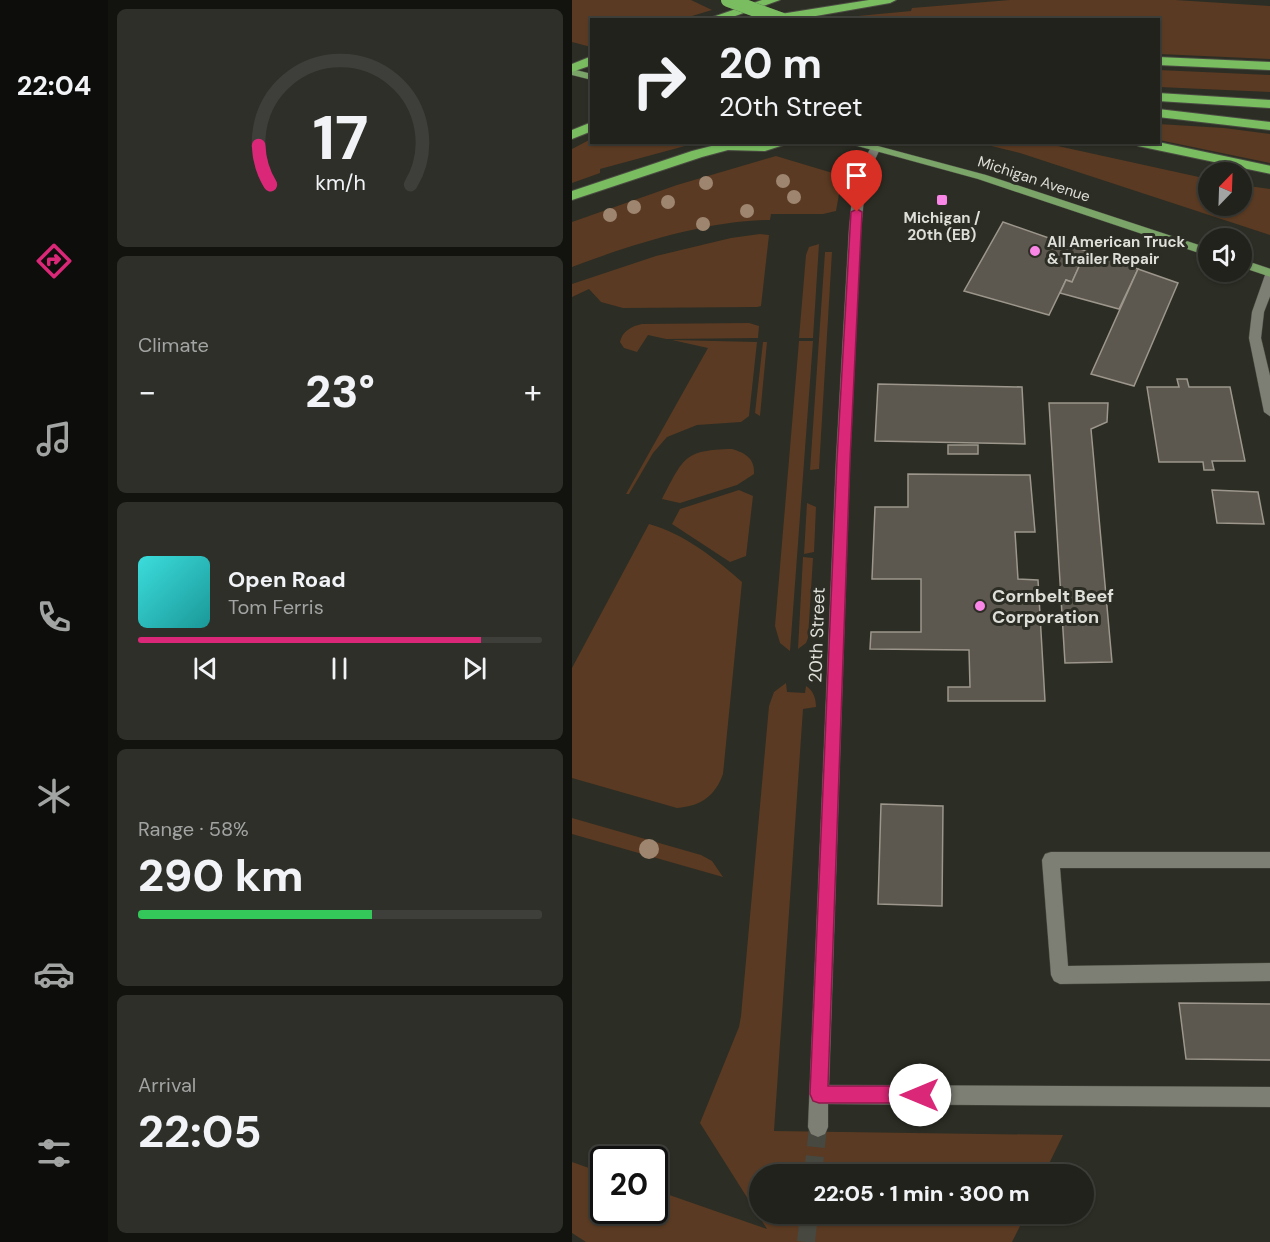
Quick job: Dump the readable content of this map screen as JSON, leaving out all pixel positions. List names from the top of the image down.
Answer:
{
  "streets": {
    "main road": ["Michigan Avenue"],
    "street": ["20th Street"]
  },
  "crossings": [
    ["Michigan Avenue", "20th Street"]
  ],
  "places": {
    "transit": ["Michigan / 20th (EB)"],
    "other": ["All American Truck & Trailer Repair", "Cornbelt Beef Corporation"]
  },
  "north": "top right",
  "page": {
    "tabs": "22:04",
    "turn": ["20 m", "20th Street"],
    "tile": [
      "Climate",
      ["Range · 58%", "290 km"],
      ["Arrival", "22:05"]
    ],
    "heat": ["−", "23°", "+"],
    "song": ["Open Road", "Tom Ferris"],
    "limit": "20",
    "trip": "22:05 · 1 min · 300 m",
    "gauge": ["17", "km/h"]
  }
}
